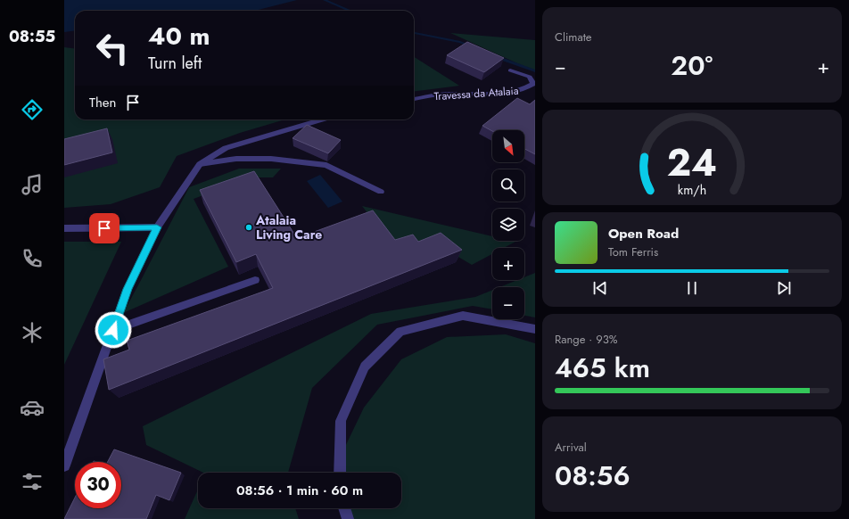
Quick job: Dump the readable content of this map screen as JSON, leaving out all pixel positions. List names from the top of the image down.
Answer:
{
  "streets": {
    "street": ["Travessa da Atalaia"]
  },
  "places": ["Atalaia Living Care"],
  "north": "bottom right",
  "page": {
    "tabs": "08:55",
    "tile": [
      "Climate",
      ["Range · 93%", "465 km"],
      ["Arrival", "08:56"]
    ],
    "turn": ["40 m", "Turn left"],
    "heat": ["−", "20°", "+"],
    "then": "Then",
    "map_buttons": ["+", "−"],
    "song": ["Open Road", "Tom Ferris"],
    "limit": "30",
    "trip": "08:56 · 1 min · 60 m",
    "gauge": ["24", "km/h"]
  }
}
